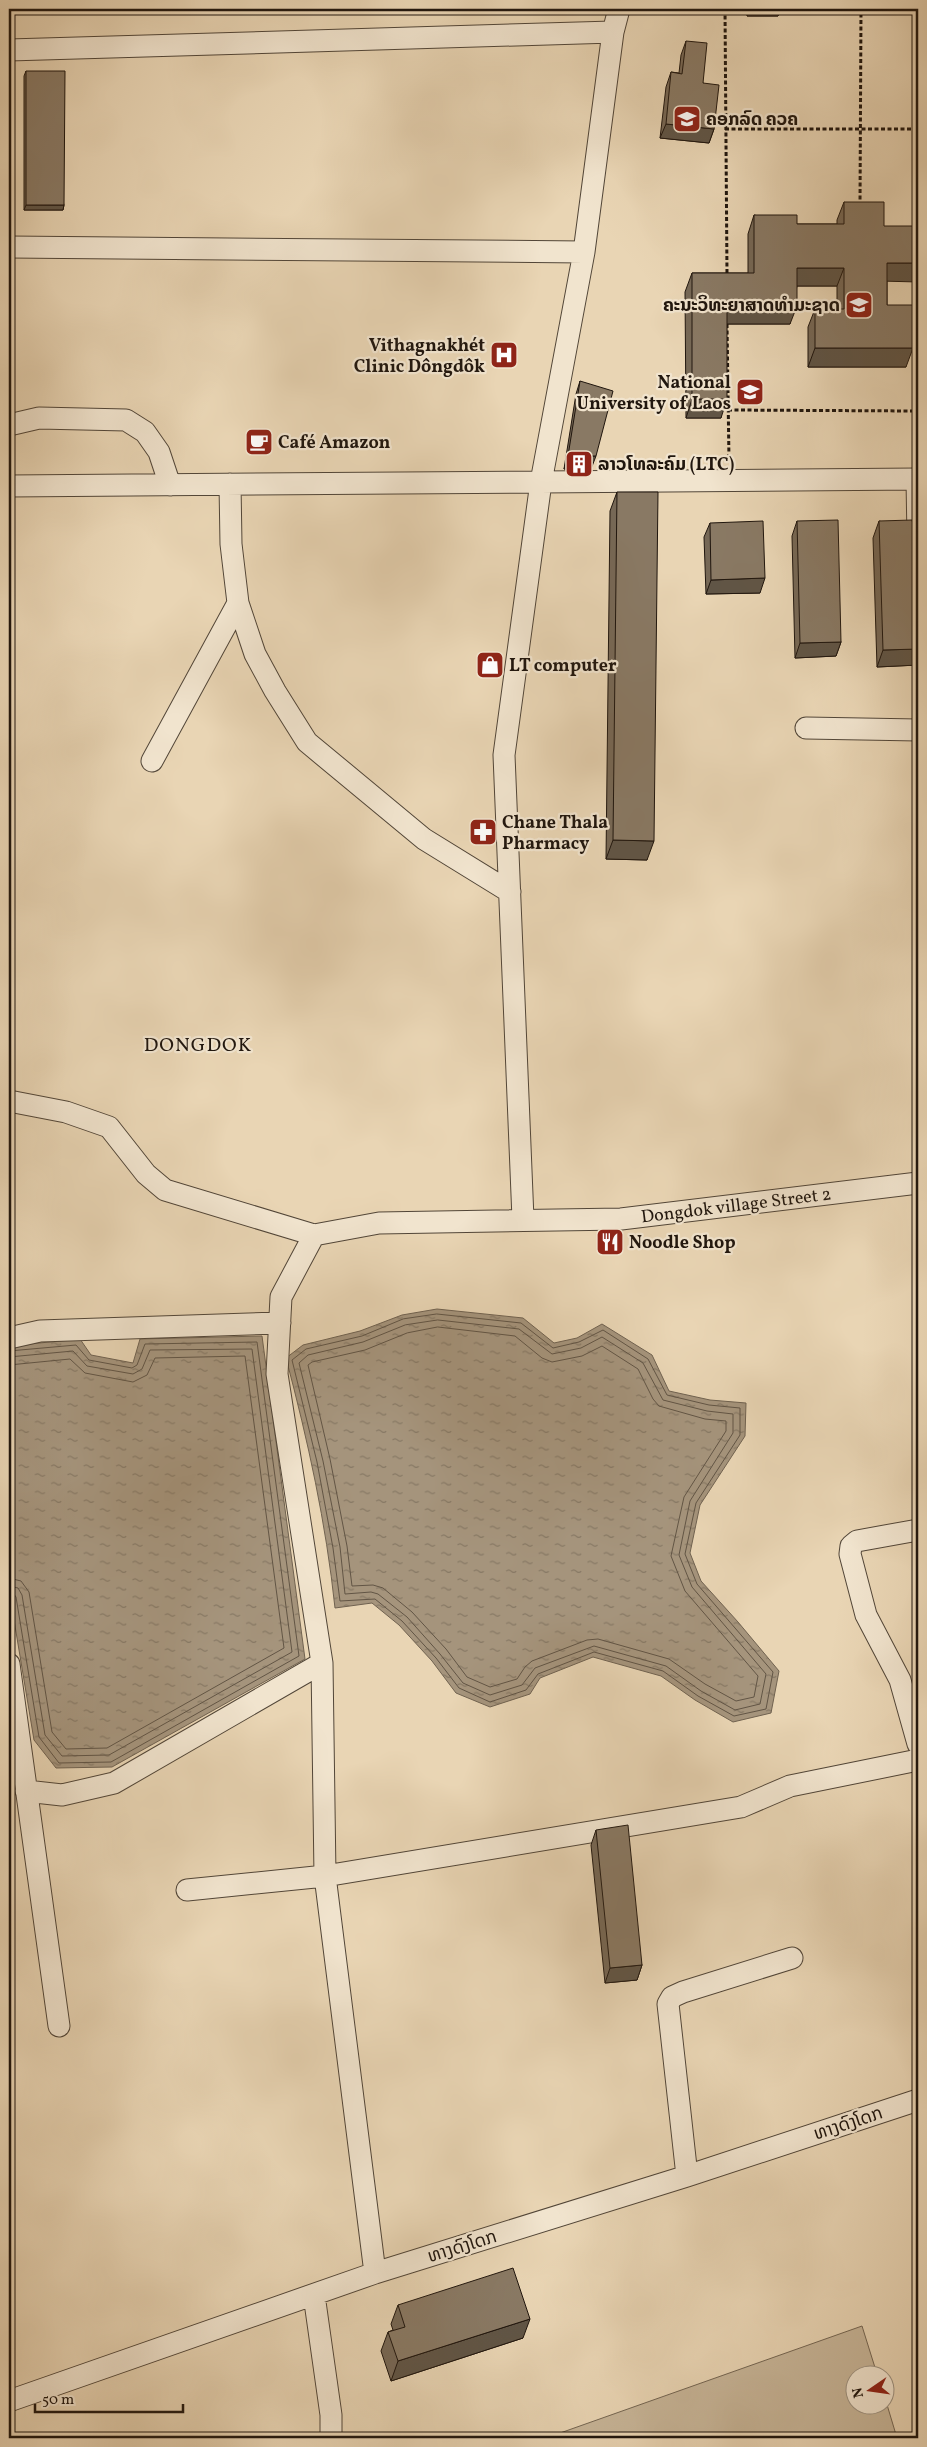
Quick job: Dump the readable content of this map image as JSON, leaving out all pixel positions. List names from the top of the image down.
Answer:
{
  "streets": {
    "street": ["Dongdok village Street 2", "ທາງດົງໂດກ"]
  },
  "districts": ["DONGDOK"],
  "places": {
    "school or university": ["ຄອກລົດ ຄວຄ", "ຄະນະວິທະຍາສາດທຳມະຊາດ", "National University of Laos"],
    "hospital": ["Vithagnakhét Clinic Dôngdôk"],
    "cafe": ["Café Amazon"],
    "building": ["ລາວໂທລະຄົມ (LTC)"],
    "shop": ["LT computer"],
    "pharmacy": ["Chane Thala Pharmacy"],
    "restaurant": ["Noodle Shop"]
  },
  "scale_bar": "50 m",
  "north": "left"
}
